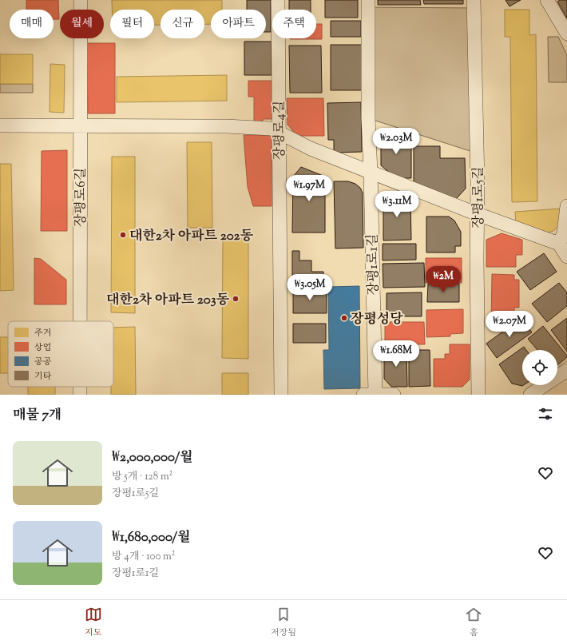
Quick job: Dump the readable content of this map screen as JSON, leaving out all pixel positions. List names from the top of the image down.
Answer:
{
  "streets": {
    "street": [
      "장평로4길",
      "장평로6길",
      "장평1로5길",
      "장평1로1길"
    ]
  },
  "places": ["대한2차 아파트 202동", "대한2차 아파트 203동", "장평성당"],
  "legend": [
    "주거",
    "상업",
    "공공",
    "기타"
  ],
  "page": {
    "chip": [
      "매매",
      "월세",
      "필터",
      "신규",
      "아파트",
      "주택"
    ],
    "price": [
      "₩2.03M",
      "₩1.97M",
      "₩3.11M",
      "₩2M",
      "₩3.05M",
      "₩2.07M",
      "₩1.68M"
    ],
    "heading": "매물 7개",
    "list": [
      {
        "name": "₩2,000,000/월",
        "note": "방 5개 · 128 m² · 장평1로5길"
      },
      {
        "name": "₩1,680,000/월",
        "note": "방 4개 · 100 m² · 장평1로1길"
      }
    ],
    "tabs": ["지도", "저장됨", "홈"]
  }
}
